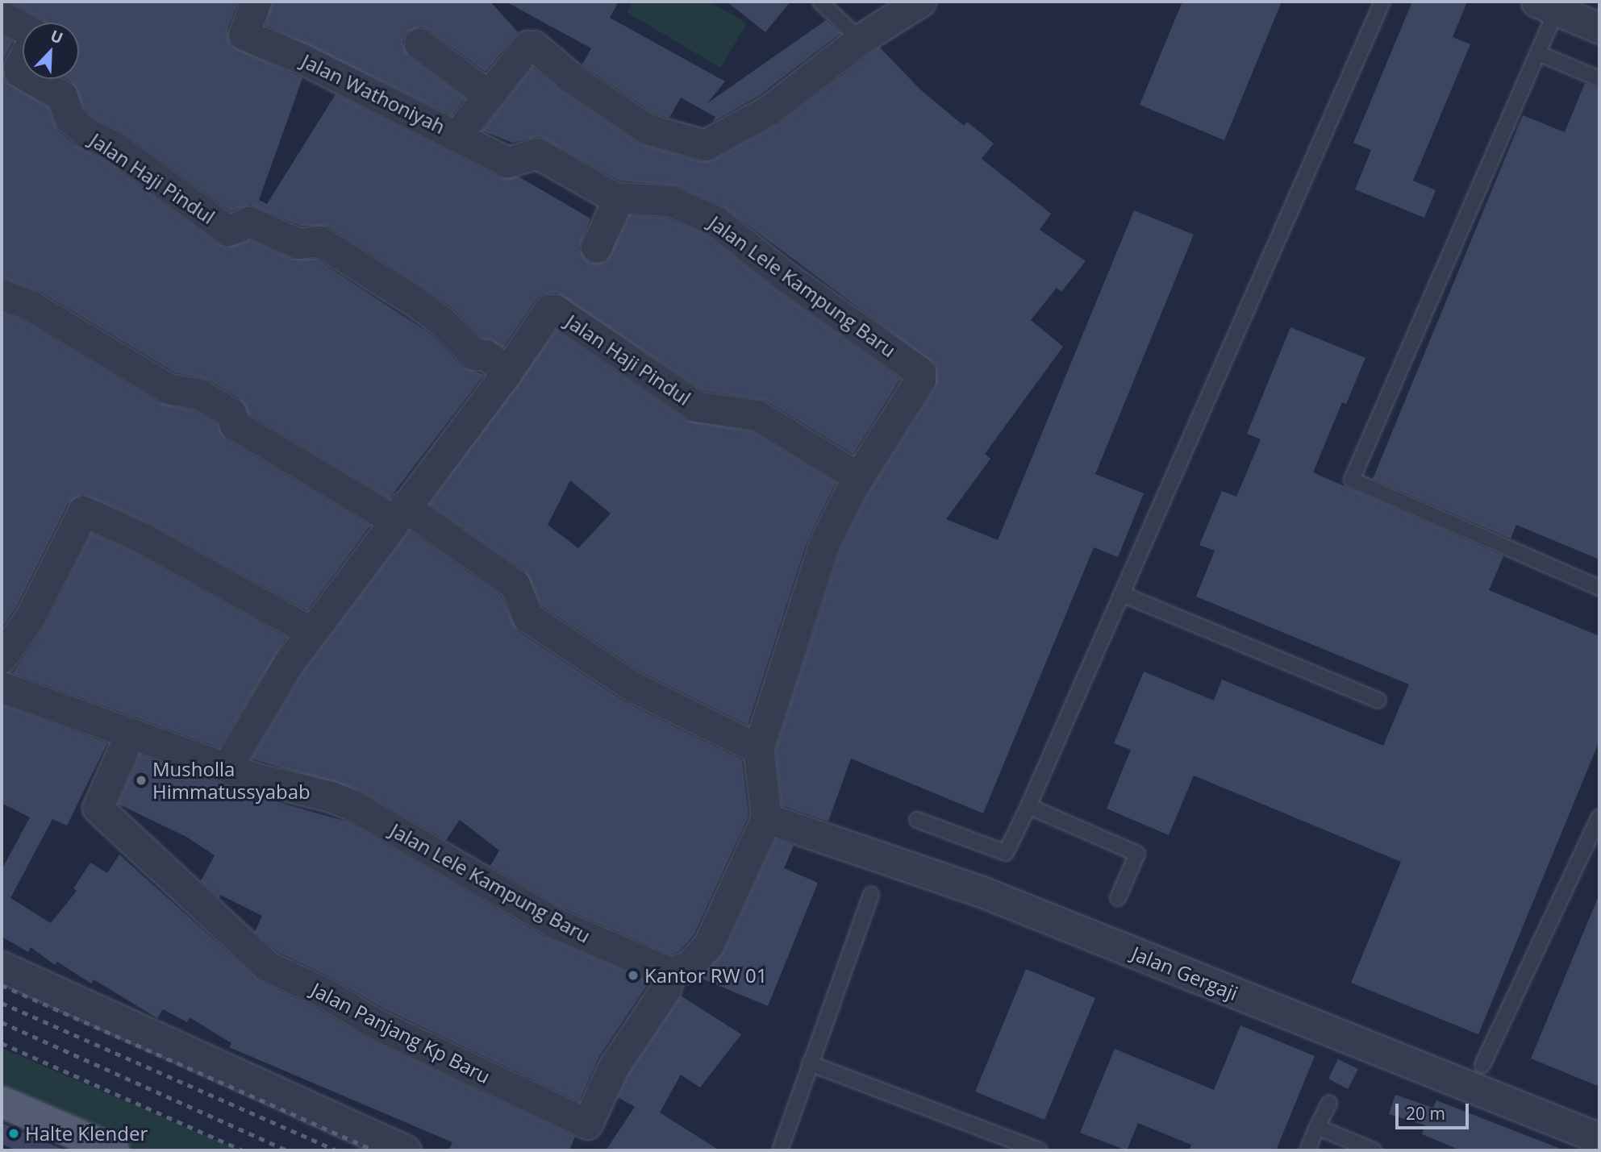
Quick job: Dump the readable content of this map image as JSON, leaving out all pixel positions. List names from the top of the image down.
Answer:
{
  "streets": {
    "street": [
      "Jalan Wathoniyah",
      "Jalan Haji Pindul",
      "Jalan Lele Kampung Baru",
      "Jalan Gergaji",
      "Jalan Panjang Kp Baru"
    ]
  },
  "crossings": [
    ["Jalan Wathoniyah", "Jalan Lele Kampung Baru"],
    ["Jalan Haji Pindul", "Jalan Lele Kampung Baru"],
    ["Jalan Lele Kampung Baru", "Jalan Gergaji"],
    ["Jalan Lele Kampung Baru", "Jalan Panjang Kp Baru"]
  ],
  "places": ["Musholla Himmatussyabab", "Kantor RW 01", "Halte Klender"],
  "scale_bar": "20 m",
  "north": "top right"
}
